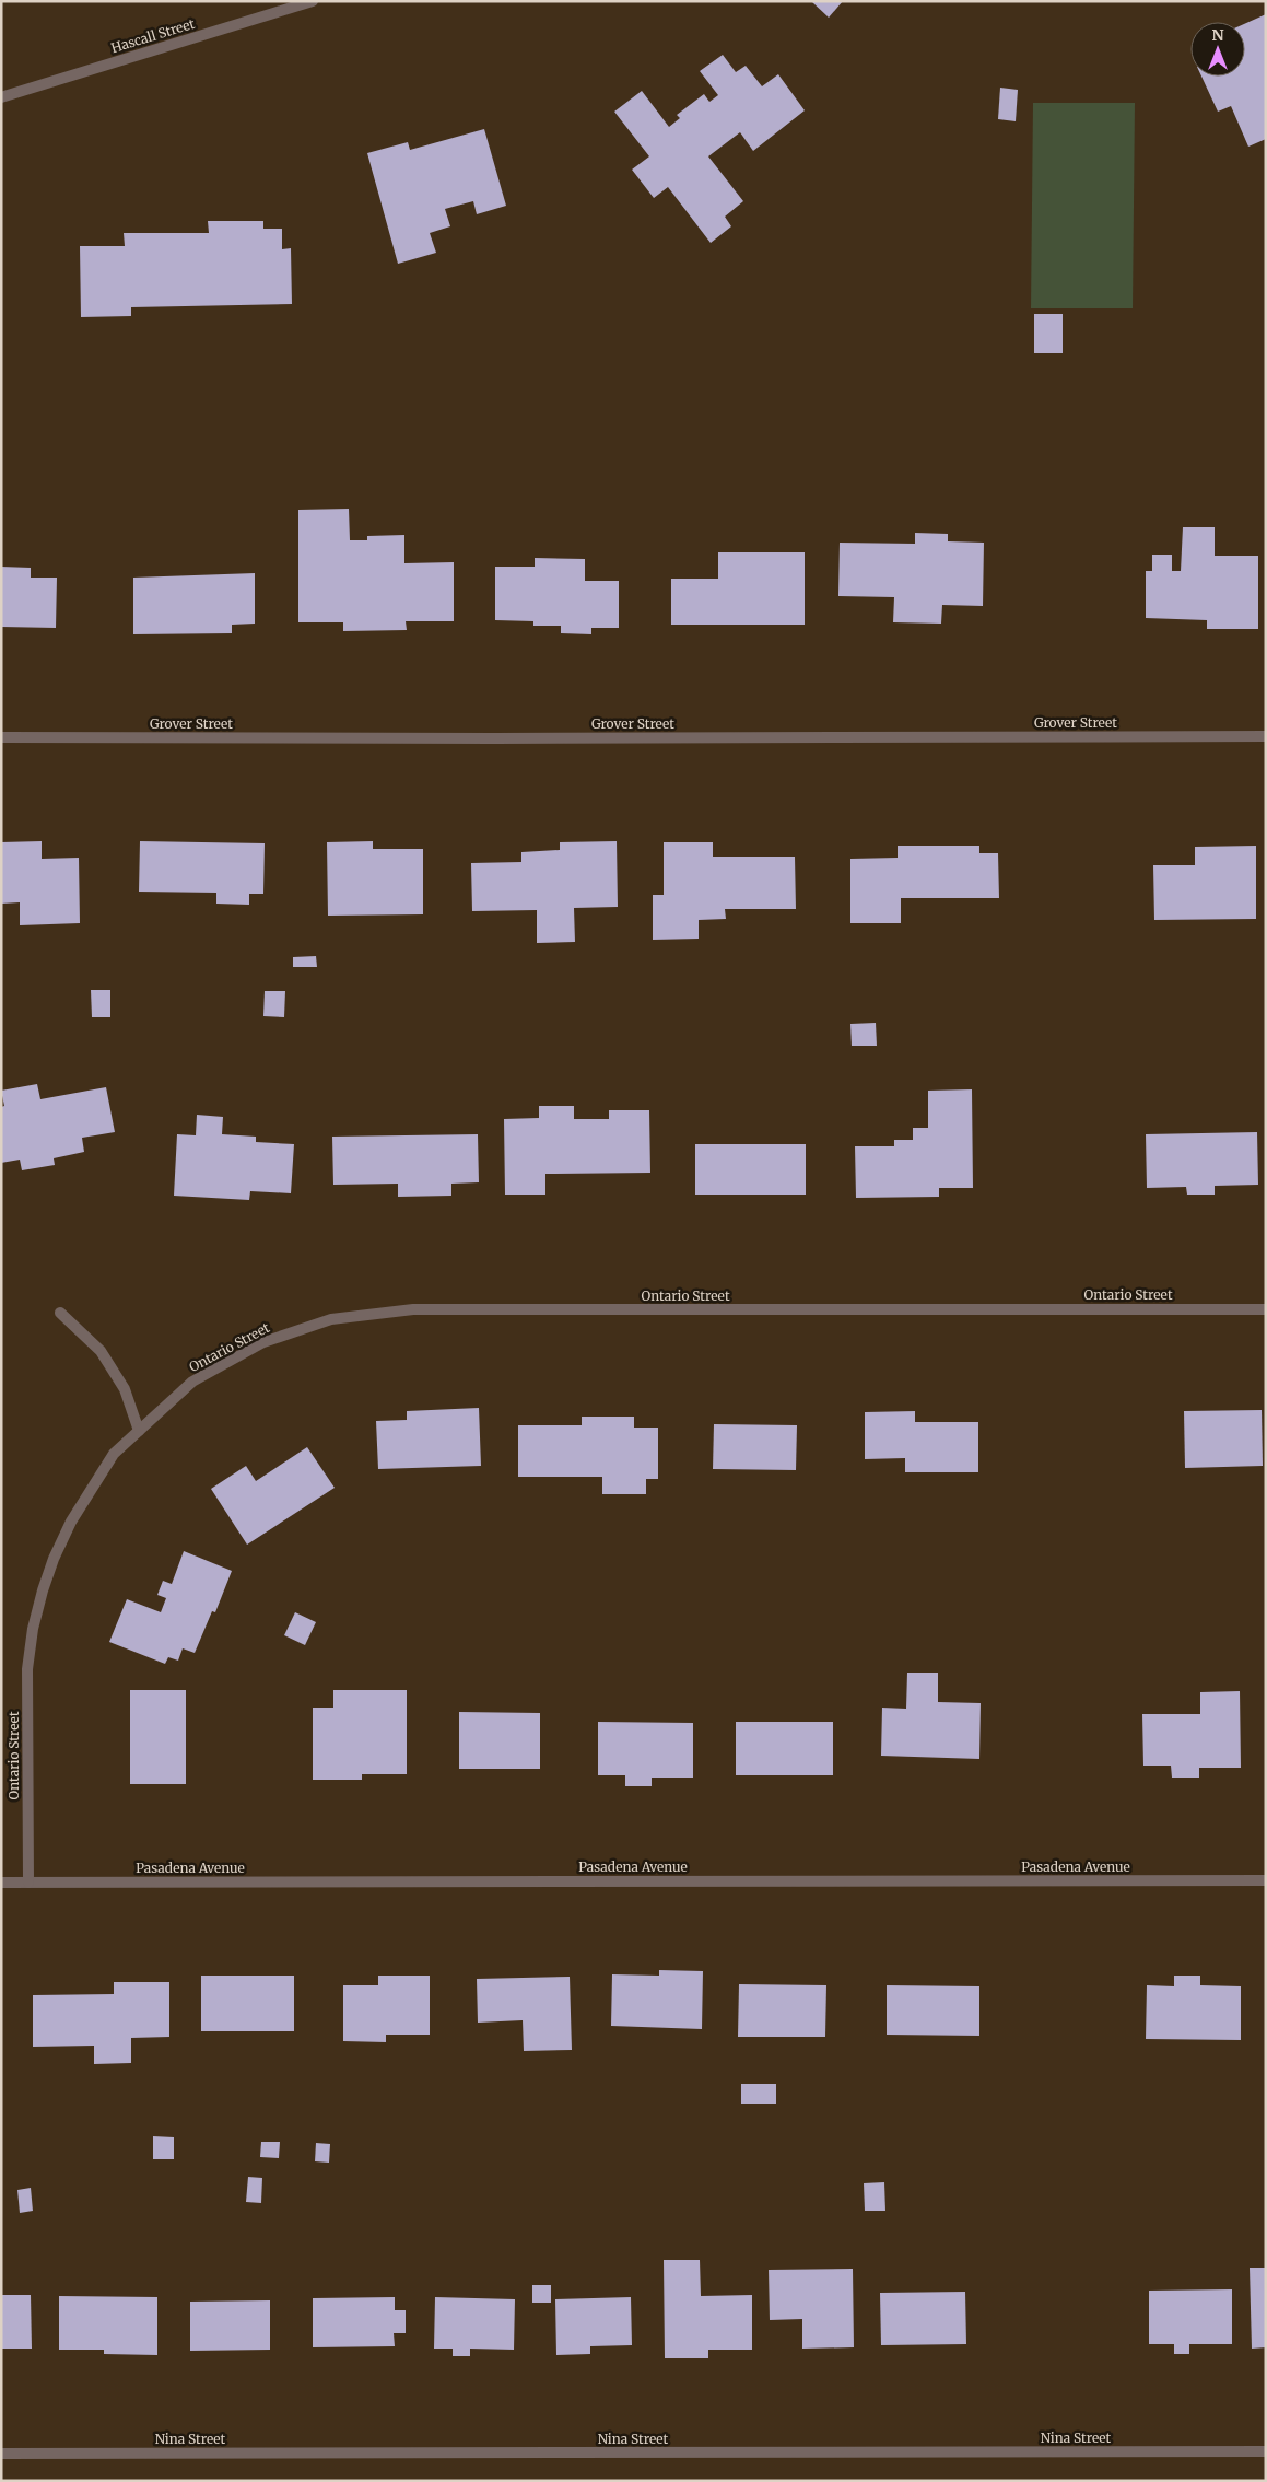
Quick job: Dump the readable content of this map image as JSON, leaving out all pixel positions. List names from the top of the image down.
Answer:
{
  "streets": {
    "street": [
      "Hascall Street",
      "Grover Street",
      "Ontario Street",
      "Pasadena Avenue",
      "Nina Street"
    ]
  },
  "crossings": [
    ["Ontario Street", "Pasadena Avenue"]
  ],
  "north": "top"
}
